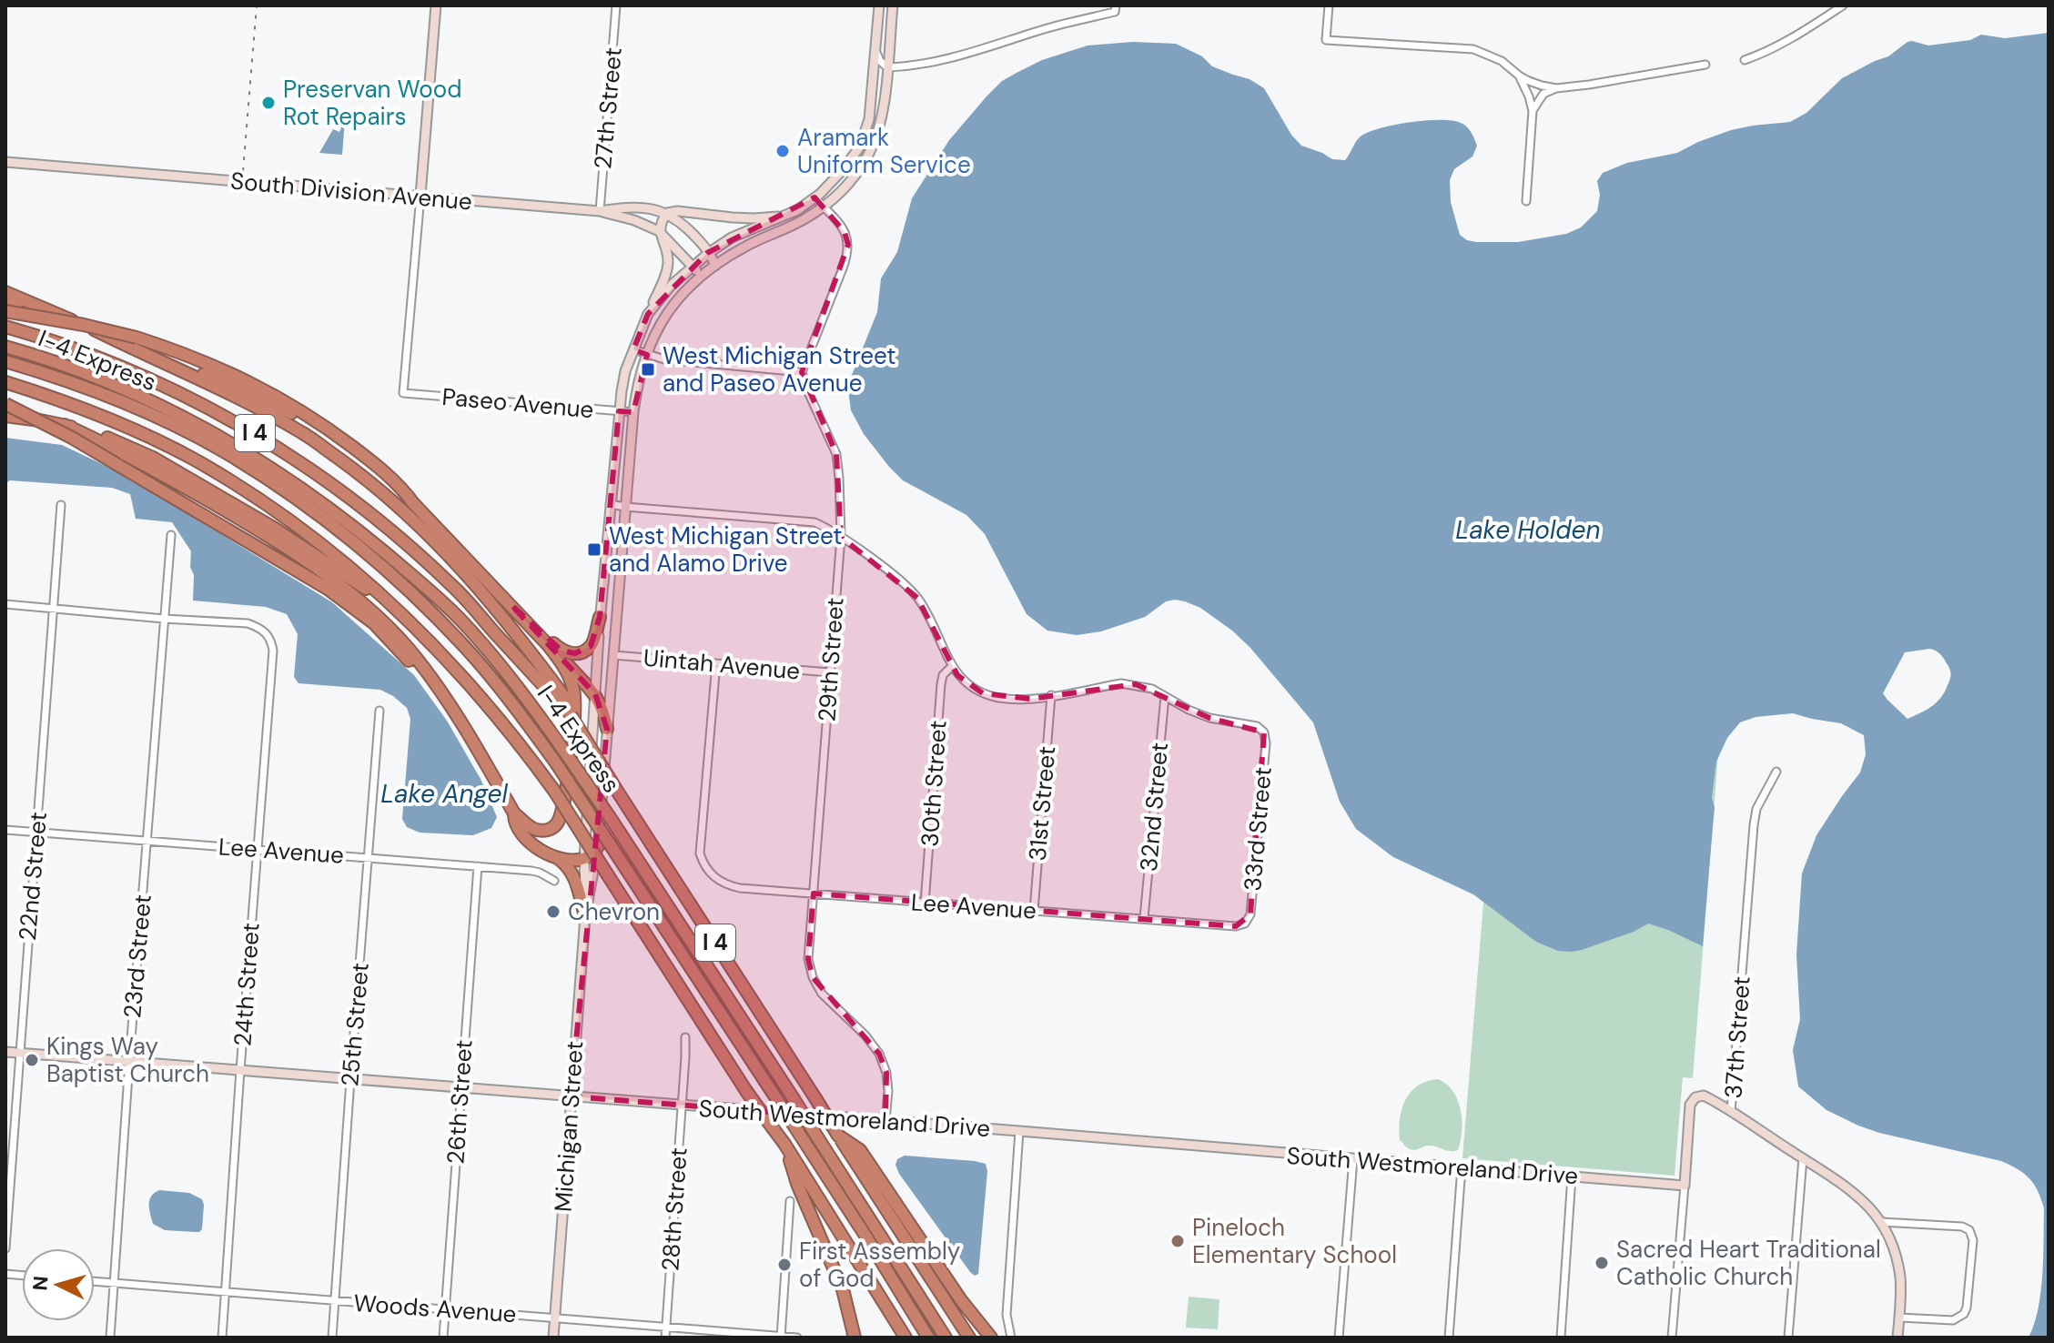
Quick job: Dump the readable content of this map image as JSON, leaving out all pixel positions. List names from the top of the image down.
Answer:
{
  "streets": {
    "highway": ["I-4 Express", "I 4"],
    "street": [
      "27th Street",
      "South Division Avenue",
      "Paseo Avenue",
      "29th Street",
      "Uintah Avenue",
      "30th Street",
      "31st Street",
      "32nd Street",
      "33rd Street",
      "Lee Avenue",
      "22nd Street",
      "23rd Street",
      "24th Street",
      "25th Street",
      "37th Street",
      "26th Street",
      "South Westmoreland Drive",
      "Michigan Street",
      "28th Street",
      "Woods Avenue"
    ]
  },
  "crossings": [
    ["27th Street", "South Division Avenue"],
    ["South Division Avenue", "Paseo Avenue"],
    ["South Division Avenue", "Michigan Street"],
    ["I-4 Express", "Michigan Street"],
    ["Paseo Avenue", "Michigan Street"],
    ["29th Street", "Uintah Avenue"],
    ["29th Street", "Lee Avenue"],
    ["29th Street", "South Westmoreland Drive"],
    ["Uintah Avenue", "Lee Avenue"],
    ["Uintah Avenue", "Michigan Street"],
    ["30th Street", "Lee Avenue"],
    ["31st Street", "Lee Avenue"],
    ["32nd Street", "33rd Street"],
    ["32nd Street", "Lee Avenue"],
    ["33rd Street", "Lee Avenue"],
    ["Lee Avenue", "22nd Street"],
    ["Lee Avenue", "23rd Street"],
    ["Lee Avenue", "24th Street"],
    ["Lee Avenue", "25th Street"],
    ["Lee Avenue", "26th Street"],
    ["22nd Street", "South Westmoreland Drive"],
    ["23rd Street", "24th Street"],
    ["23rd Street", "South Westmoreland Drive"],
    ["23rd Street", "Woods Avenue"],
    ["24th Street", "South Westmoreland Drive"],
    ["24th Street", "Woods Avenue"],
    ["25th Street", "South Westmoreland Drive"],
    ["25th Street", "Woods Avenue"],
    ["37th Street", "South Westmoreland Drive"],
    ["26th Street", "South Westmoreland Drive"],
    ["26th Street", "Woods Avenue"],
    ["South Westmoreland Drive", "Michigan Street"],
    ["South Westmoreland Drive", "28th Street"],
    ["Michigan Street", "Woods Avenue"],
    ["28th Street", "Woods Avenue"]
  ],
  "water": ["Lake Holden", "Lake Angel"],
  "places": {
    "other": [
      "Preservan Wood Rot Repairs",
      "Aramark Uniform Service",
      "Chevron",
      "Kings Way Baptist Church",
      "Pineloch Elementary School",
      "Sacred Heart Traditional Catholic Church",
      "First Assembly of God"
    ],
    "transit": ["West Michigan Street and Paseo Avenue", "West Michigan Street and Alamo Drive"]
  },
  "north": "left"
}
